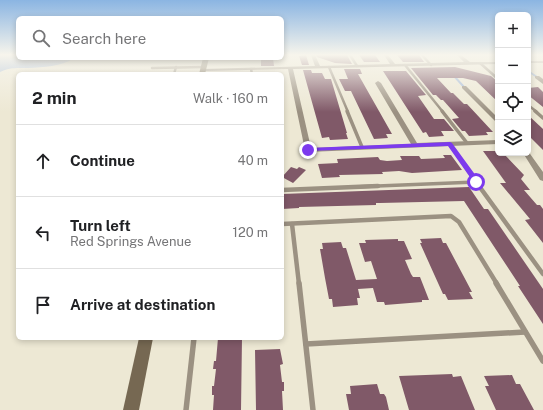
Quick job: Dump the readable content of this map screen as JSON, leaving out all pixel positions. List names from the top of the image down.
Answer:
{
  "page": {
    "map_buttons": ["+", "−"],
    "search": "Search here",
    "heading": ["2 min", "Walk · 160 m"],
    "list": [
      ["Continue", "40 m"],
      ["Turn left", "Red Springs Avenue", "120 m"],
      "Arrive at destination"
    ]
  }
}
